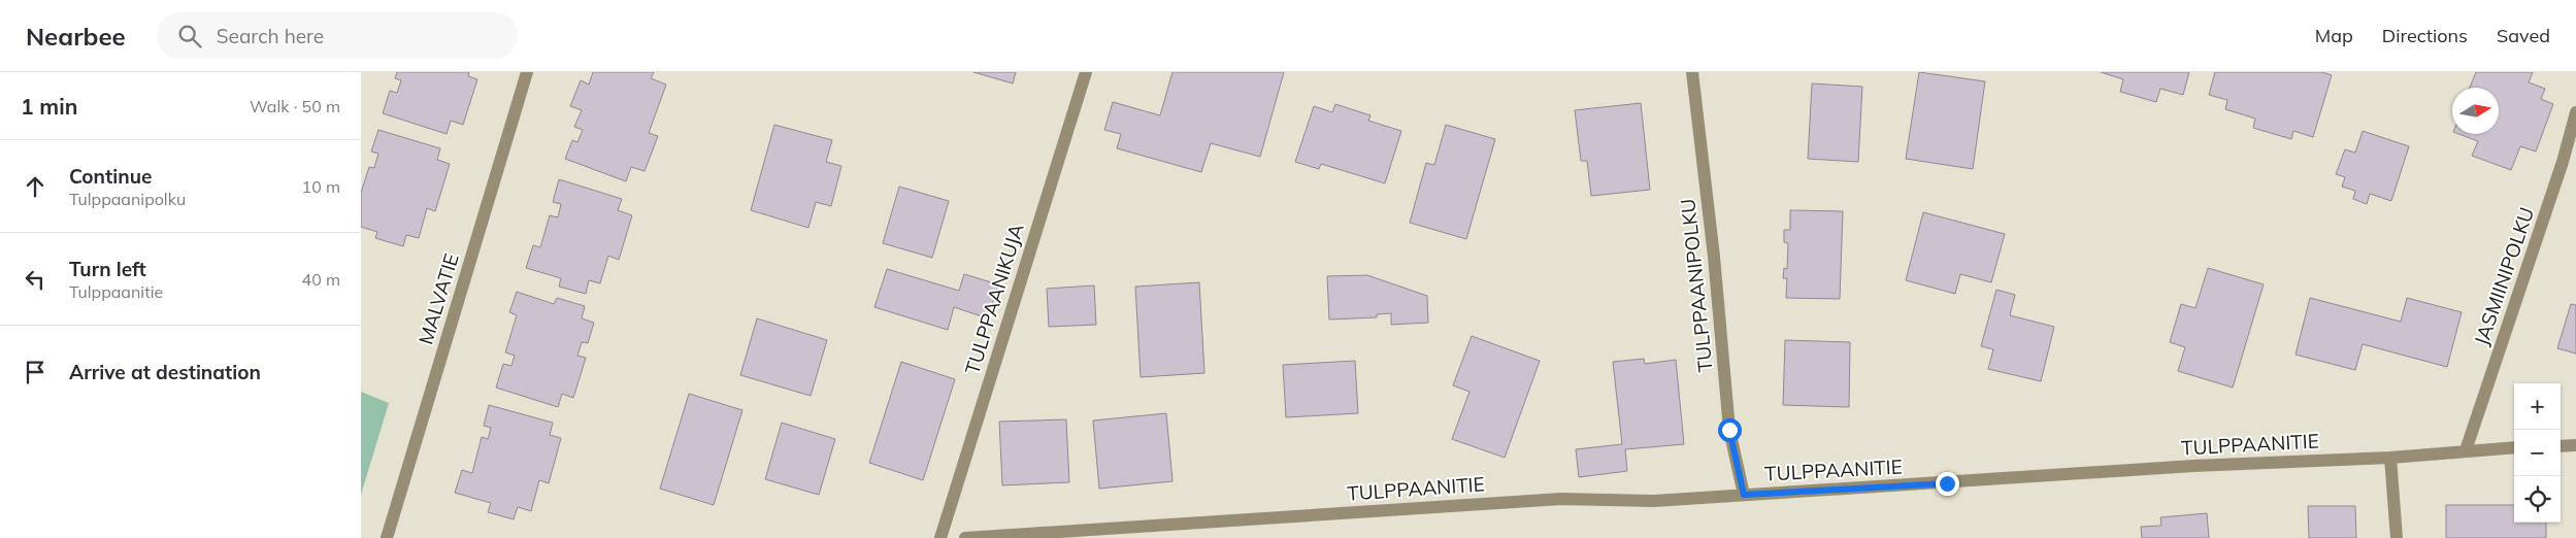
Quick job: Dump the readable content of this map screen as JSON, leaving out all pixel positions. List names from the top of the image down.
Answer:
{
  "streets": {
    "street": [
      "JASMIINIPOLKU",
      "TULPPAANIPOLKU",
      "MALVATIE",
      "TULPPAANIKUJA",
      "TULPPAANITIE"
    ]
  },
  "crossings": [
    ["JASMIINIPOLKU", "TULPPAANITIE"],
    ["TULPPAANIPOLKU", "TULPPAANITIE"]
  ],
  "north": "right",
  "page": {
    "header": "Nearbee",
    "search": "Search here",
    "nav": ["Map", "Directions", "Saved"],
    "heading": ["1 min", "Walk · 50 m"],
    "list": [
      ["Continue", "Tulppaanipolku", "10 m"],
      ["Turn left", "Tulppaanitie", "40 m"],
      "Arrive at destination"
    ],
    "map_buttons": ["+", "−"]
  }
}
